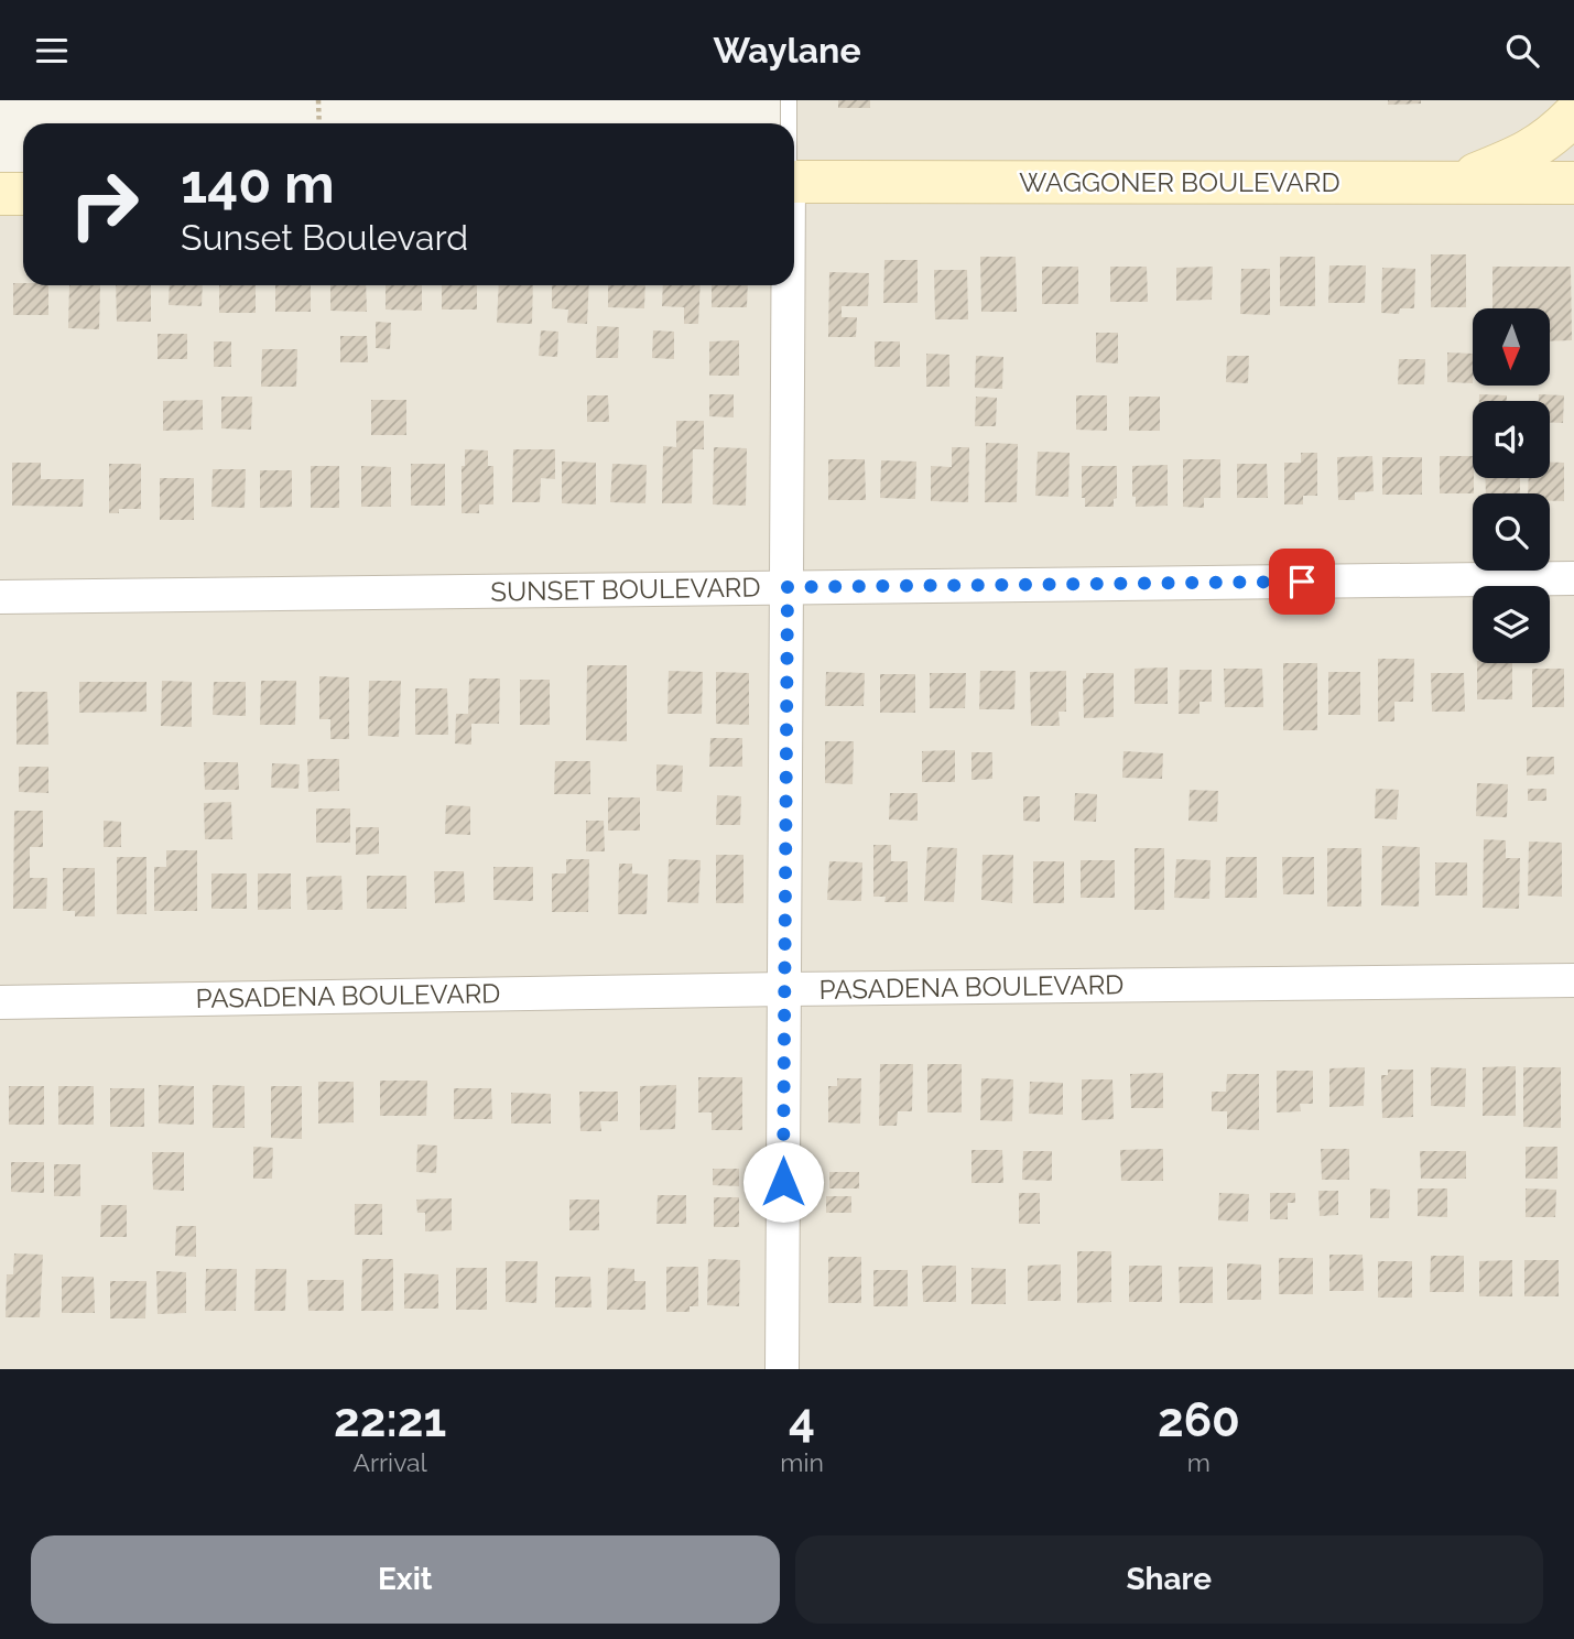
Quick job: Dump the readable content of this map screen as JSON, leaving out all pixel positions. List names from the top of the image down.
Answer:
{
  "streets": {
    "street": ["WAGGONER BOULEVARD", "SUNSET BOULEVARD", "PASADENA BOULEVARD"]
  },
  "north": "bottom",
  "page": {
    "header": "Waylane",
    "turn": ["140 m", "Sunset Boulevard"],
    "eta": [
      "22:21",
      "Arrival",
      "4",
      "min",
      "260",
      "m"
    ],
    "buttons": ["Exit", "Share"]
  }
}
